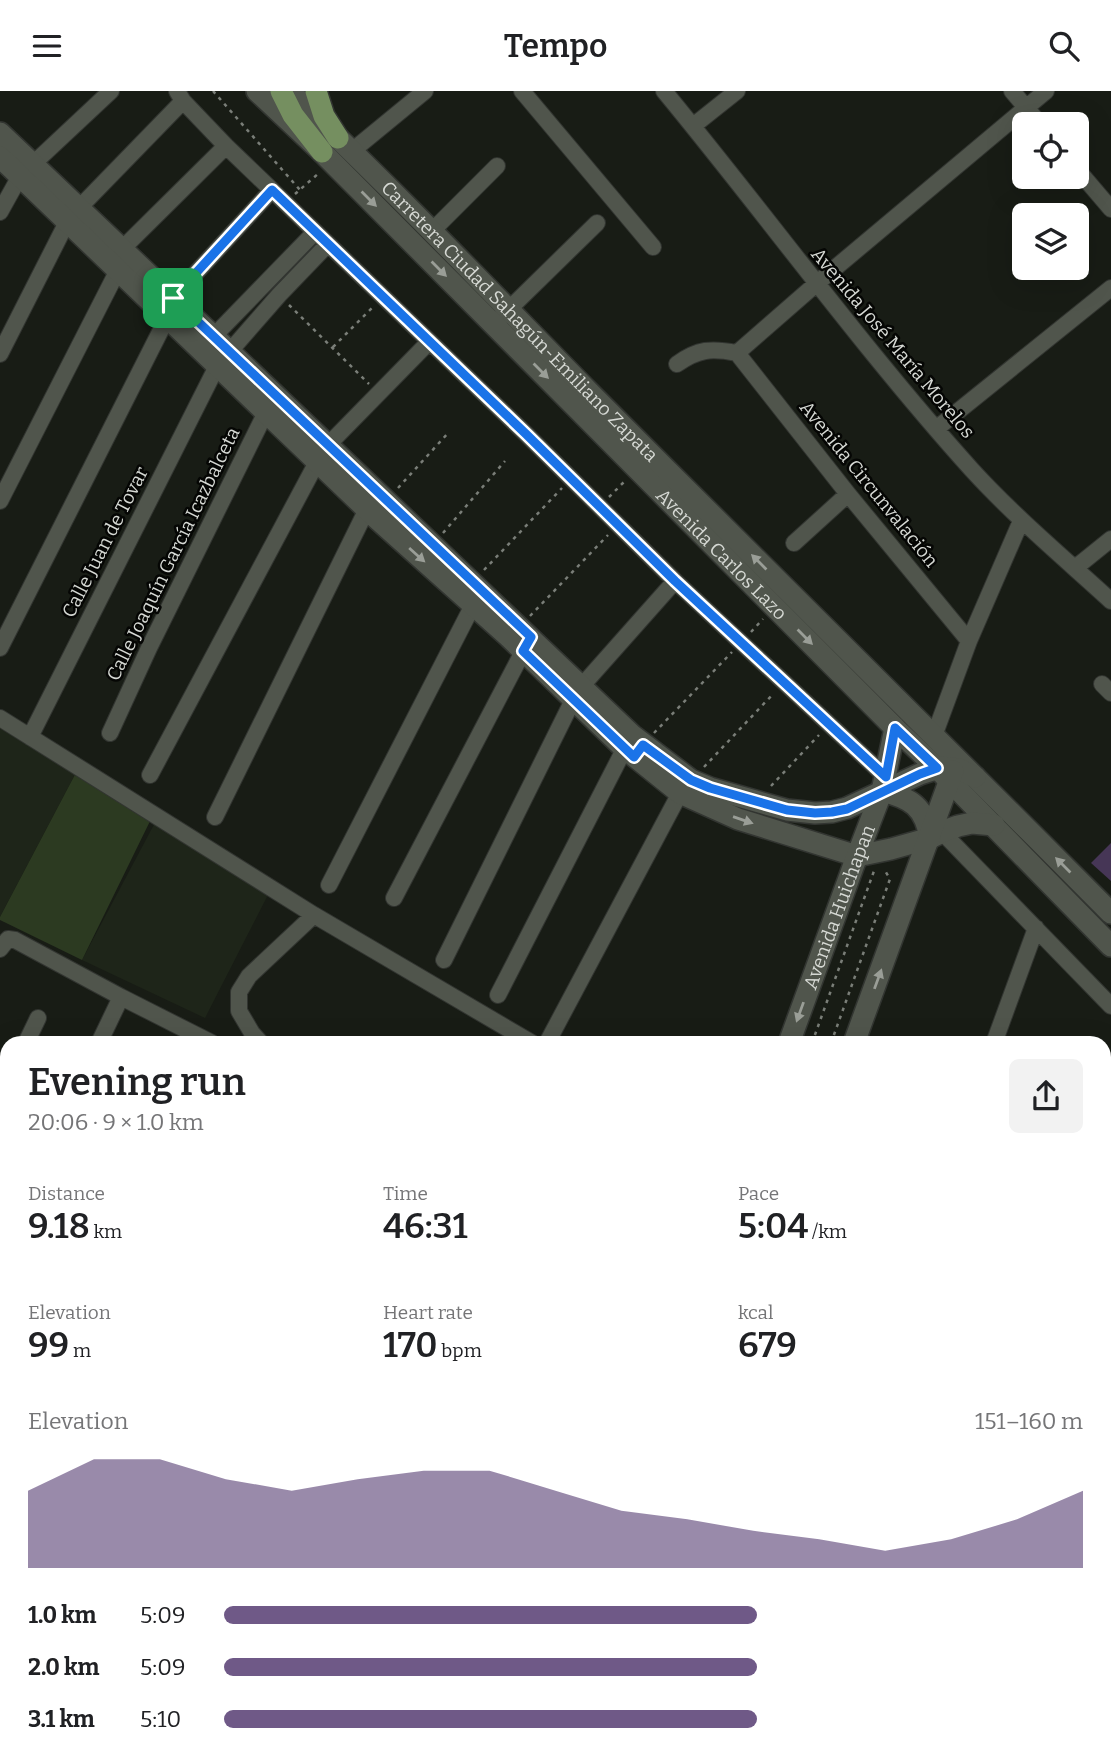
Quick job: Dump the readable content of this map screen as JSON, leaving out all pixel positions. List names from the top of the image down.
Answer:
{
  "streets": {
    "street": [
      "Carretera Ciudad Sahagún-Emiliano Zapata",
      "Avenida José María Morelos",
      "Avenida Circunvalación",
      "Calle Juan de Tovar",
      "Avenida Carlos Lazo",
      "Calle Joaquín García Icazbalceta",
      "Avenida Huichapan"
    ]
  },
  "crossings": [
    ["Carretera Ciudad Sahagún-Emiliano Zapata", "Avenida Carlos Lazo"],
    ["Avenida Carlos Lazo", "Avenida Huichapan"]
  ],
  "page": {
    "header": "Tempo",
    "heading": ["Evening run", "20:06 · 9 × 1.0 km"],
    "stats": [
      ["Distance", "9.18 km"],
      ["Time", "46:31"],
      ["Pace", "5:04 /km"],
      ["Elevation", "99 m"],
      ["Heart rate", "170 bpm"],
      ["kcal", "679"]
    ],
    "chart": ["Elevation", "151–160 m"],
    "list": [
      {
        "name": "1.0 km",
        "note": "5:09"
      },
      {
        "name": "2.0 km",
        "note": "5:09"
      },
      {
        "name": "3.1 km",
        "note": "5:10"
      }
    ]
  }
}
